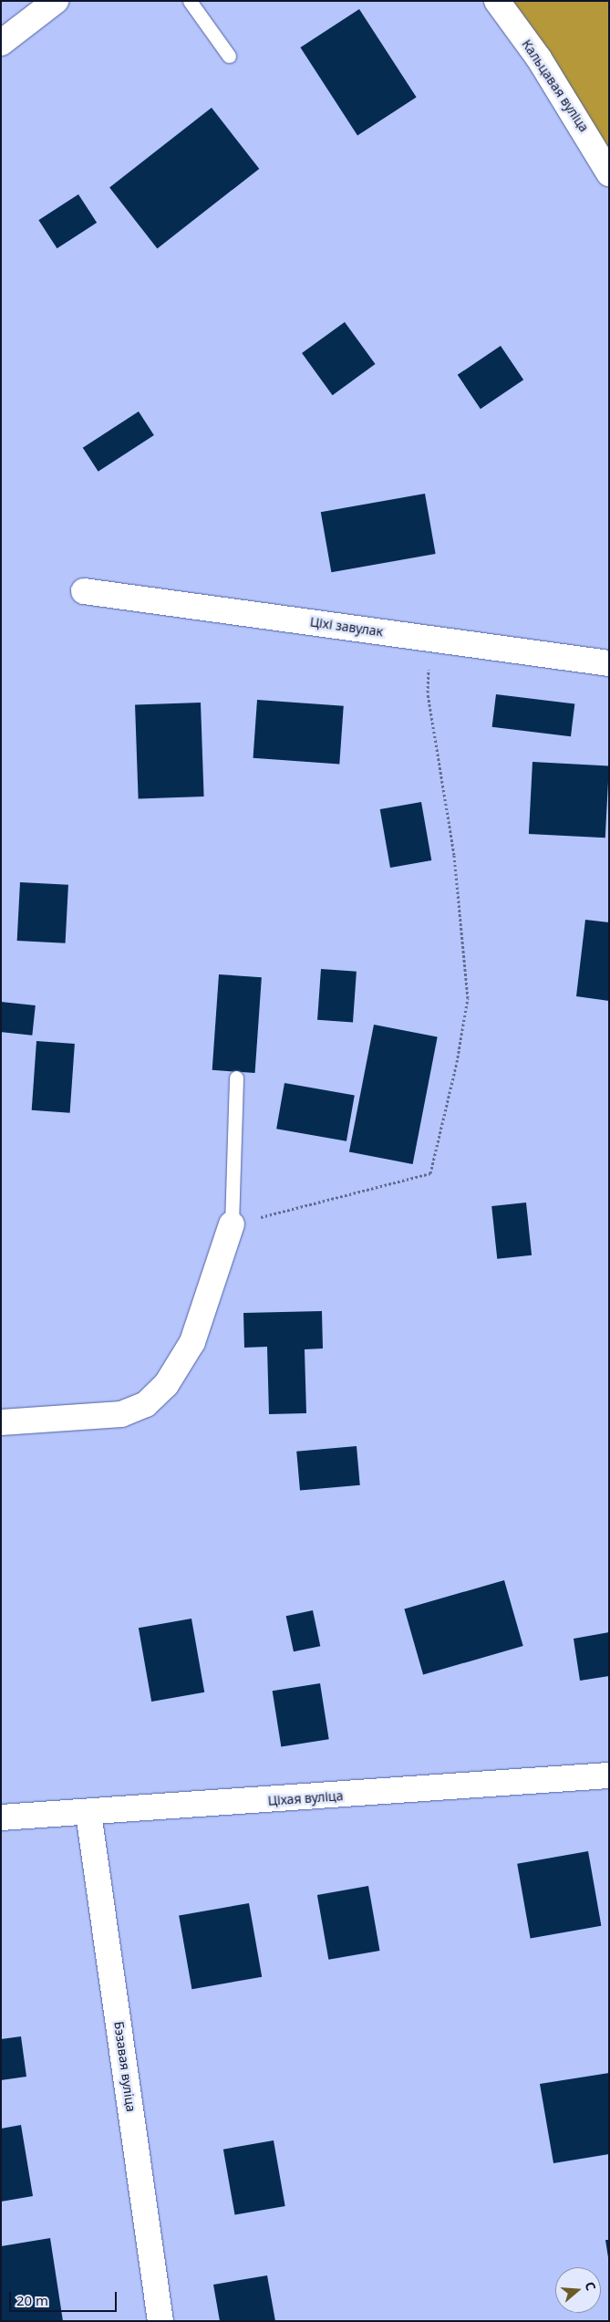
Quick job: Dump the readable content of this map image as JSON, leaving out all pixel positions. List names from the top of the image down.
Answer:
{
  "streets": {
    "street": [
      "Кальцавая вуліца",
      "Ціхі завулак",
      "Ціхая вуліца",
      "Бэзавая вуліца"
    ]
  },
  "crossings": [
    ["Ціхая вуліца", "Бэзавая вуліца"]
  ],
  "scale_bar": "20 m",
  "north": "right"
}
